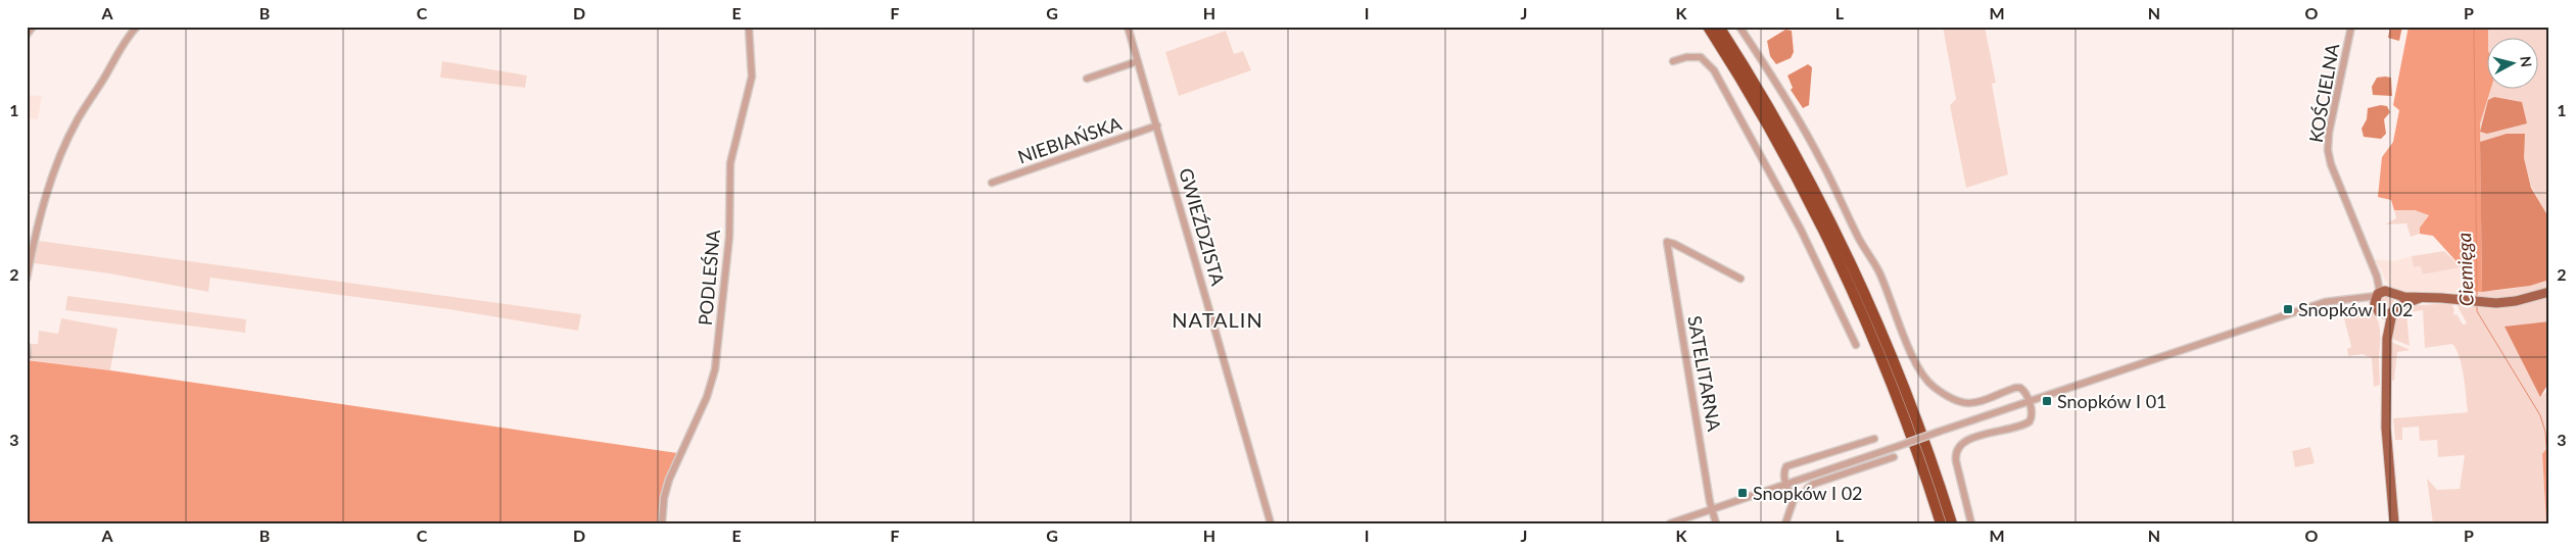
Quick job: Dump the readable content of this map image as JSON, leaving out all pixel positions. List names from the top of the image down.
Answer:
{
  "streets": {
    "street": [
      "KOŚCIELNA",
      "NIEBIAŃSKA",
      "GWIEŹDZISTA",
      "PODLEŚNA",
      "SATELITARNA"
    ]
  },
  "crossings": [
    ["NIEBIAŃSKA", "GWIEŹDZISTA"]
  ],
  "districts": ["NATALIN"],
  "water": ["Ciemięga"],
  "places": {
    "transit": ["Snopków II 02", "Snopków I 01", "Snopków I 02"]
  },
  "north": "right",
  "grid": {
    "columns": [
      "A",
      "B",
      "C",
      "D",
      "E",
      "F",
      "G",
      "H",
      "I",
      "J",
      "K",
      "L",
      "M",
      "N",
      "O",
      "P"
    ],
    "rows": ["1", "2", "3"]
  }
}
